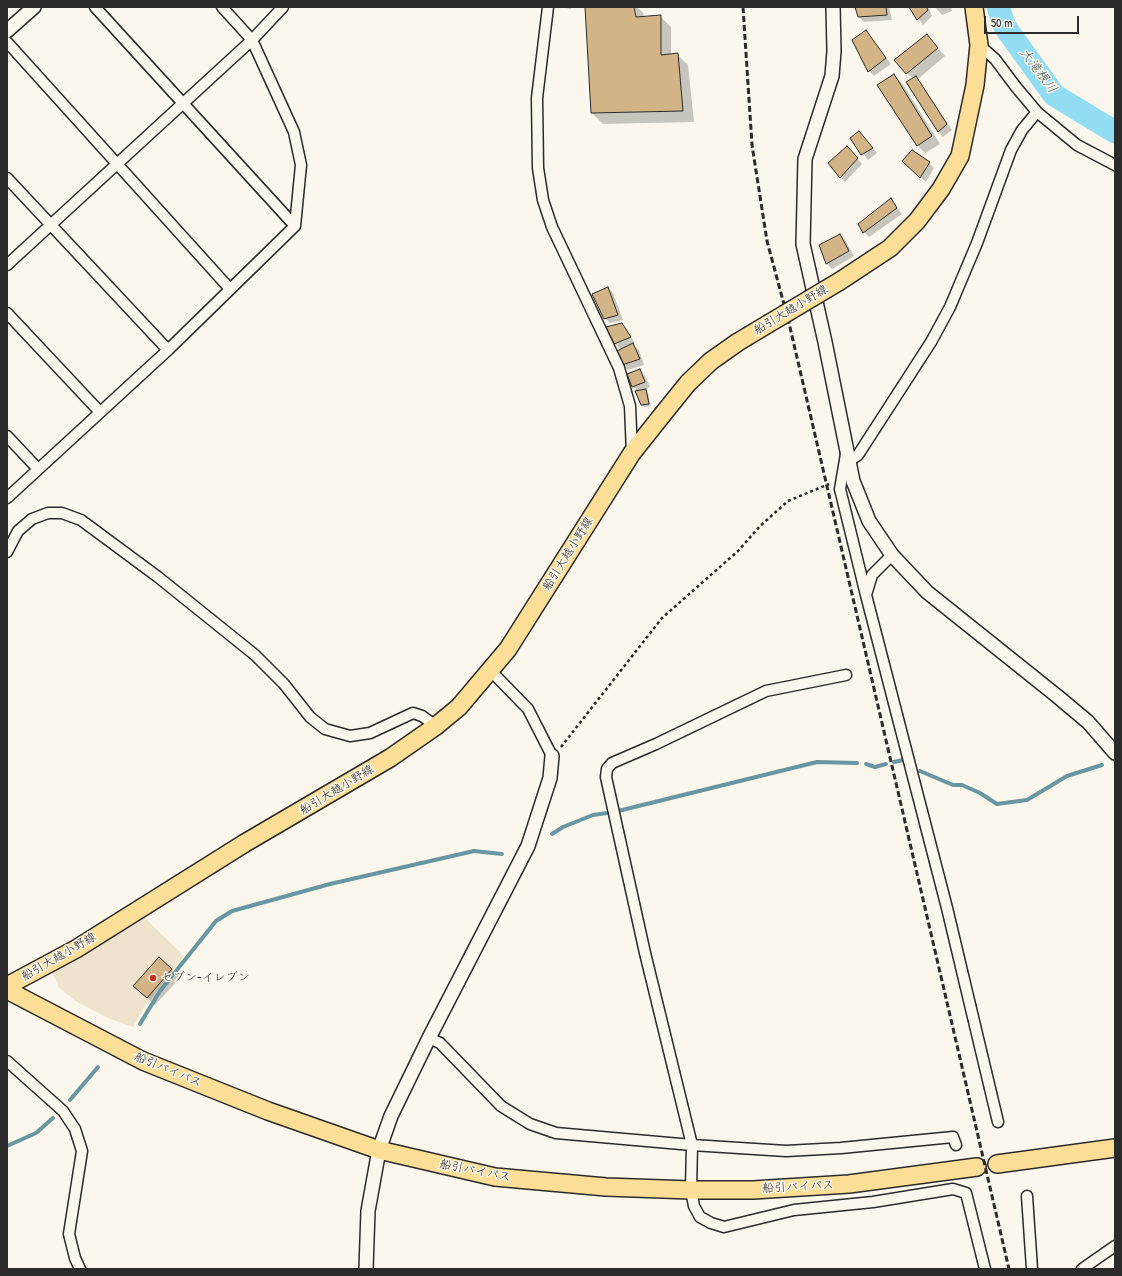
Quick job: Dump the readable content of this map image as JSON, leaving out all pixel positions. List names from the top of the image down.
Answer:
{
  "streets": {
    "main road": ["船引大越小野線", "船引バイパス"]
  },
  "water": ["大滝根川"],
  "places": ["セブン-イレブン"],
  "scale_bar": "50 m"
}
